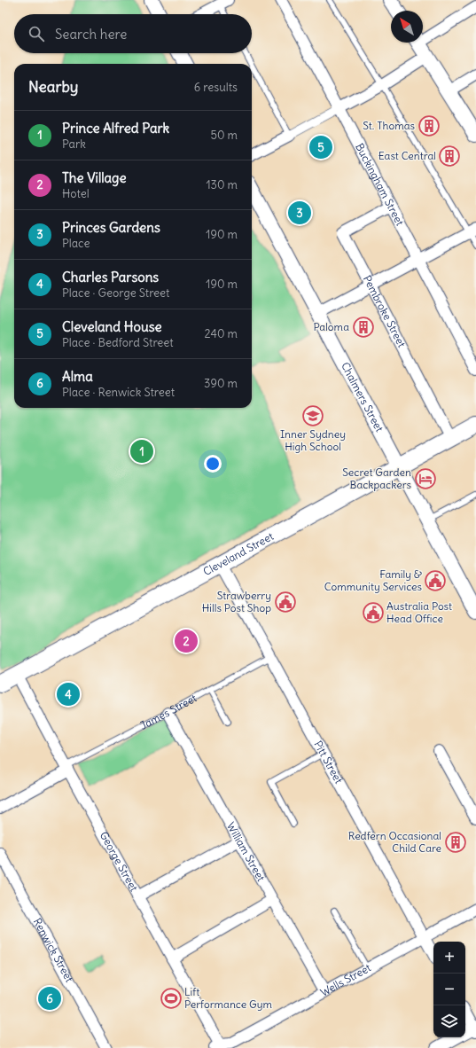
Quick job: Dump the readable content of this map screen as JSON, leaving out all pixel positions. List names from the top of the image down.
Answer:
{
  "streets": {
    "main road": ["Chalmers Street", "Cleveland Street"],
    "street": [
      "Buckingham Street",
      "Pembroke Street",
      "James Street",
      "Pitt Street",
      "William Street",
      "George Street",
      "Renwick Street",
      "Wells Street"
    ]
  },
  "crossings": [
    ["Buckingham Street", "Pembroke Street"],
    ["Pembroke Street", "Cleveland Street"],
    ["Chalmers Street", "Cleveland Street"],
    ["Cleveland Street", "Pitt Street"],
    ["Cleveland Street", "George Street"],
    ["James Street", "Pitt Street"],
    ["James Street", "William Street"],
    ["James Street", "George Street"],
    ["Pitt Street", "Wells Street"],
    ["William Street", "Wells Street"],
    ["George Street", "Wells Street"]
  ],
  "places": {
    "building": [
      "St. Thomas",
      "East Central",
      "Paloma",
      "Redfern Occasional Child Care"
    ],
    "school or university": ["Inner Sydney High School"],
    "hotel": ["Secret Garden Backpackers"],
    "public building": ["Family & Community Services", "Strawberry Hills Post Shop", "Australia Post Head Office"],
    "sports": ["Lift Performance Gym"]
  },
  "north": "top left",
  "page": {
    "search": "Search here",
    "heading": ["Nearby", "6 results"],
    "list": [
      {
        "mark": "1",
        "name": "Prince Alfred Park",
        "note": "Park",
        "value": "50 m"
      },
      {
        "mark": "2",
        "name": "The Village",
        "note": "Hotel",
        "value": "130 m"
      },
      {
        "mark": "3",
        "name": "Princes Gardens",
        "note": "Place",
        "value": "190 m"
      },
      {
        "mark": "4",
        "name": "Charles Parsons",
        "note": "Place · George Street",
        "value": "190 m"
      },
      {
        "mark": "5",
        "name": "Cleveland House",
        "note": "Place · Bedford Street",
        "value": "240 m"
      },
      {
        "mark": "6",
        "name": "Alma",
        "note": "Place · Renwick Street",
        "value": "390 m"
      }
    ],
    "pins": [
      "5",
      "3",
      "1",
      "2",
      "4",
      "6"
    ],
    "map_buttons": ["+", "−"]
  }
}
